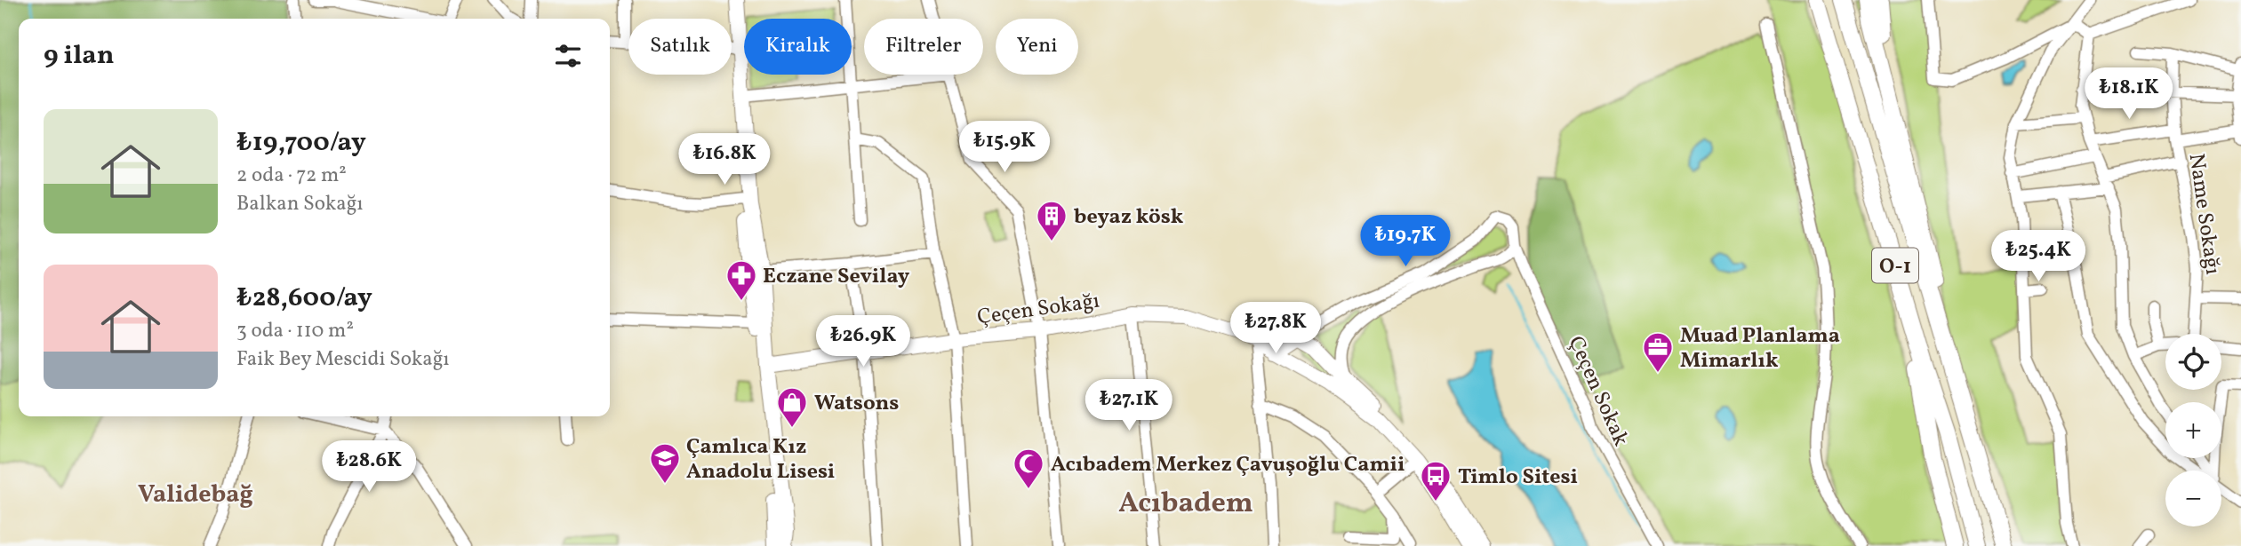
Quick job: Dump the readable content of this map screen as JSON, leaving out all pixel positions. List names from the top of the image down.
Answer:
{
  "streets": {
    "highway": ["O-1"],
    "main road": ["Çeçen Sokağı"],
    "street": ["Name Sokağı", "Çeçen Sokak"]
  },
  "districts": ["Validebağ", "Acıbadem"],
  "places": {
    "building": ["beyaz kösk"],
    "pharmacy": ["Eczane Sevilay"],
    "office": ["Muad Planlama Mimarlık"],
    "shop": ["Watsons"],
    "school or university": ["Çamlıca Kız Anadolu Lisesi"],
    "mosque": ["Acıbadem Merkez Çavuşoğlu Camii"],
    "bus stop": ["Timlo Sitesi"]
  },
  "page": {
    "chip": [
      "Satılık",
      "Kiralık",
      "Filtreler",
      "Yeni"
    ],
    "heading": "9 ilan",
    "price": [
      "₺18.1K",
      "₺15.9K",
      "₺16.8K",
      "₺19.7K",
      "₺25.4K",
      "₺27.8K",
      "₺26.9K",
      "₺27.1K",
      "₺28.6K"
    ],
    "list": [
      {
        "name": "₺19,700/ay",
        "note": "2 oda · 72 m² · Balkan Sokağı"
      },
      {
        "name": "₺28,600/ay",
        "note": "3 oda · 110 m² · Faik Bey Mescidi Sokağı"
      }
    ],
    "map_buttons": ["+", "−"]
  }
}
